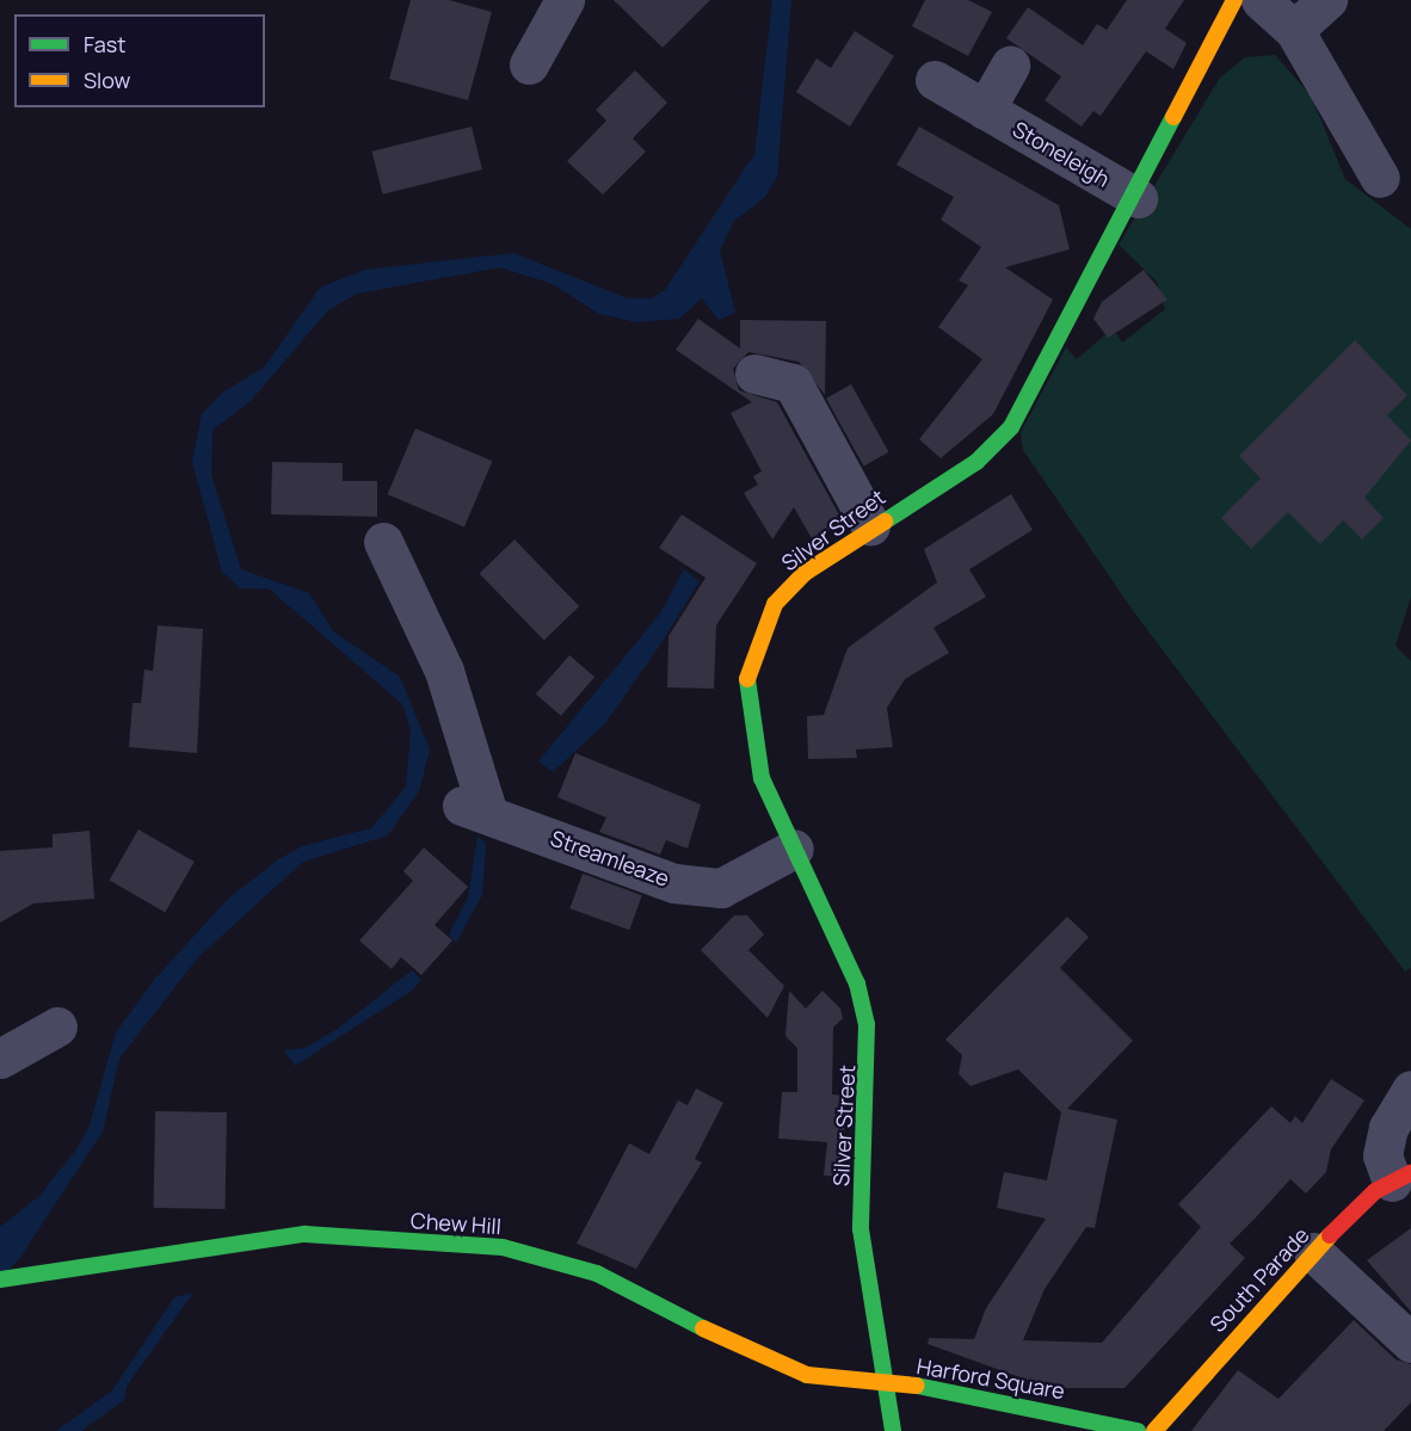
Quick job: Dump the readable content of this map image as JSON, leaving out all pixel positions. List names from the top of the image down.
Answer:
{
  "streets": {
    "street": [
      "Stoneleigh",
      "Silver Street",
      "Streamleaze",
      "Chew Hill",
      "South Parade",
      "Harford Square"
    ]
  },
  "crossings": [
    ["Stoneleigh", "Silver Street"],
    ["Silver Street", "Streamleaze"],
    ["Silver Street", "Chew Hill"],
    ["Silver Street", "Harford Square"],
    ["Chew Hill", "Harford Square"]
  ],
  "legend": ["Fast", "Slow"]
}
